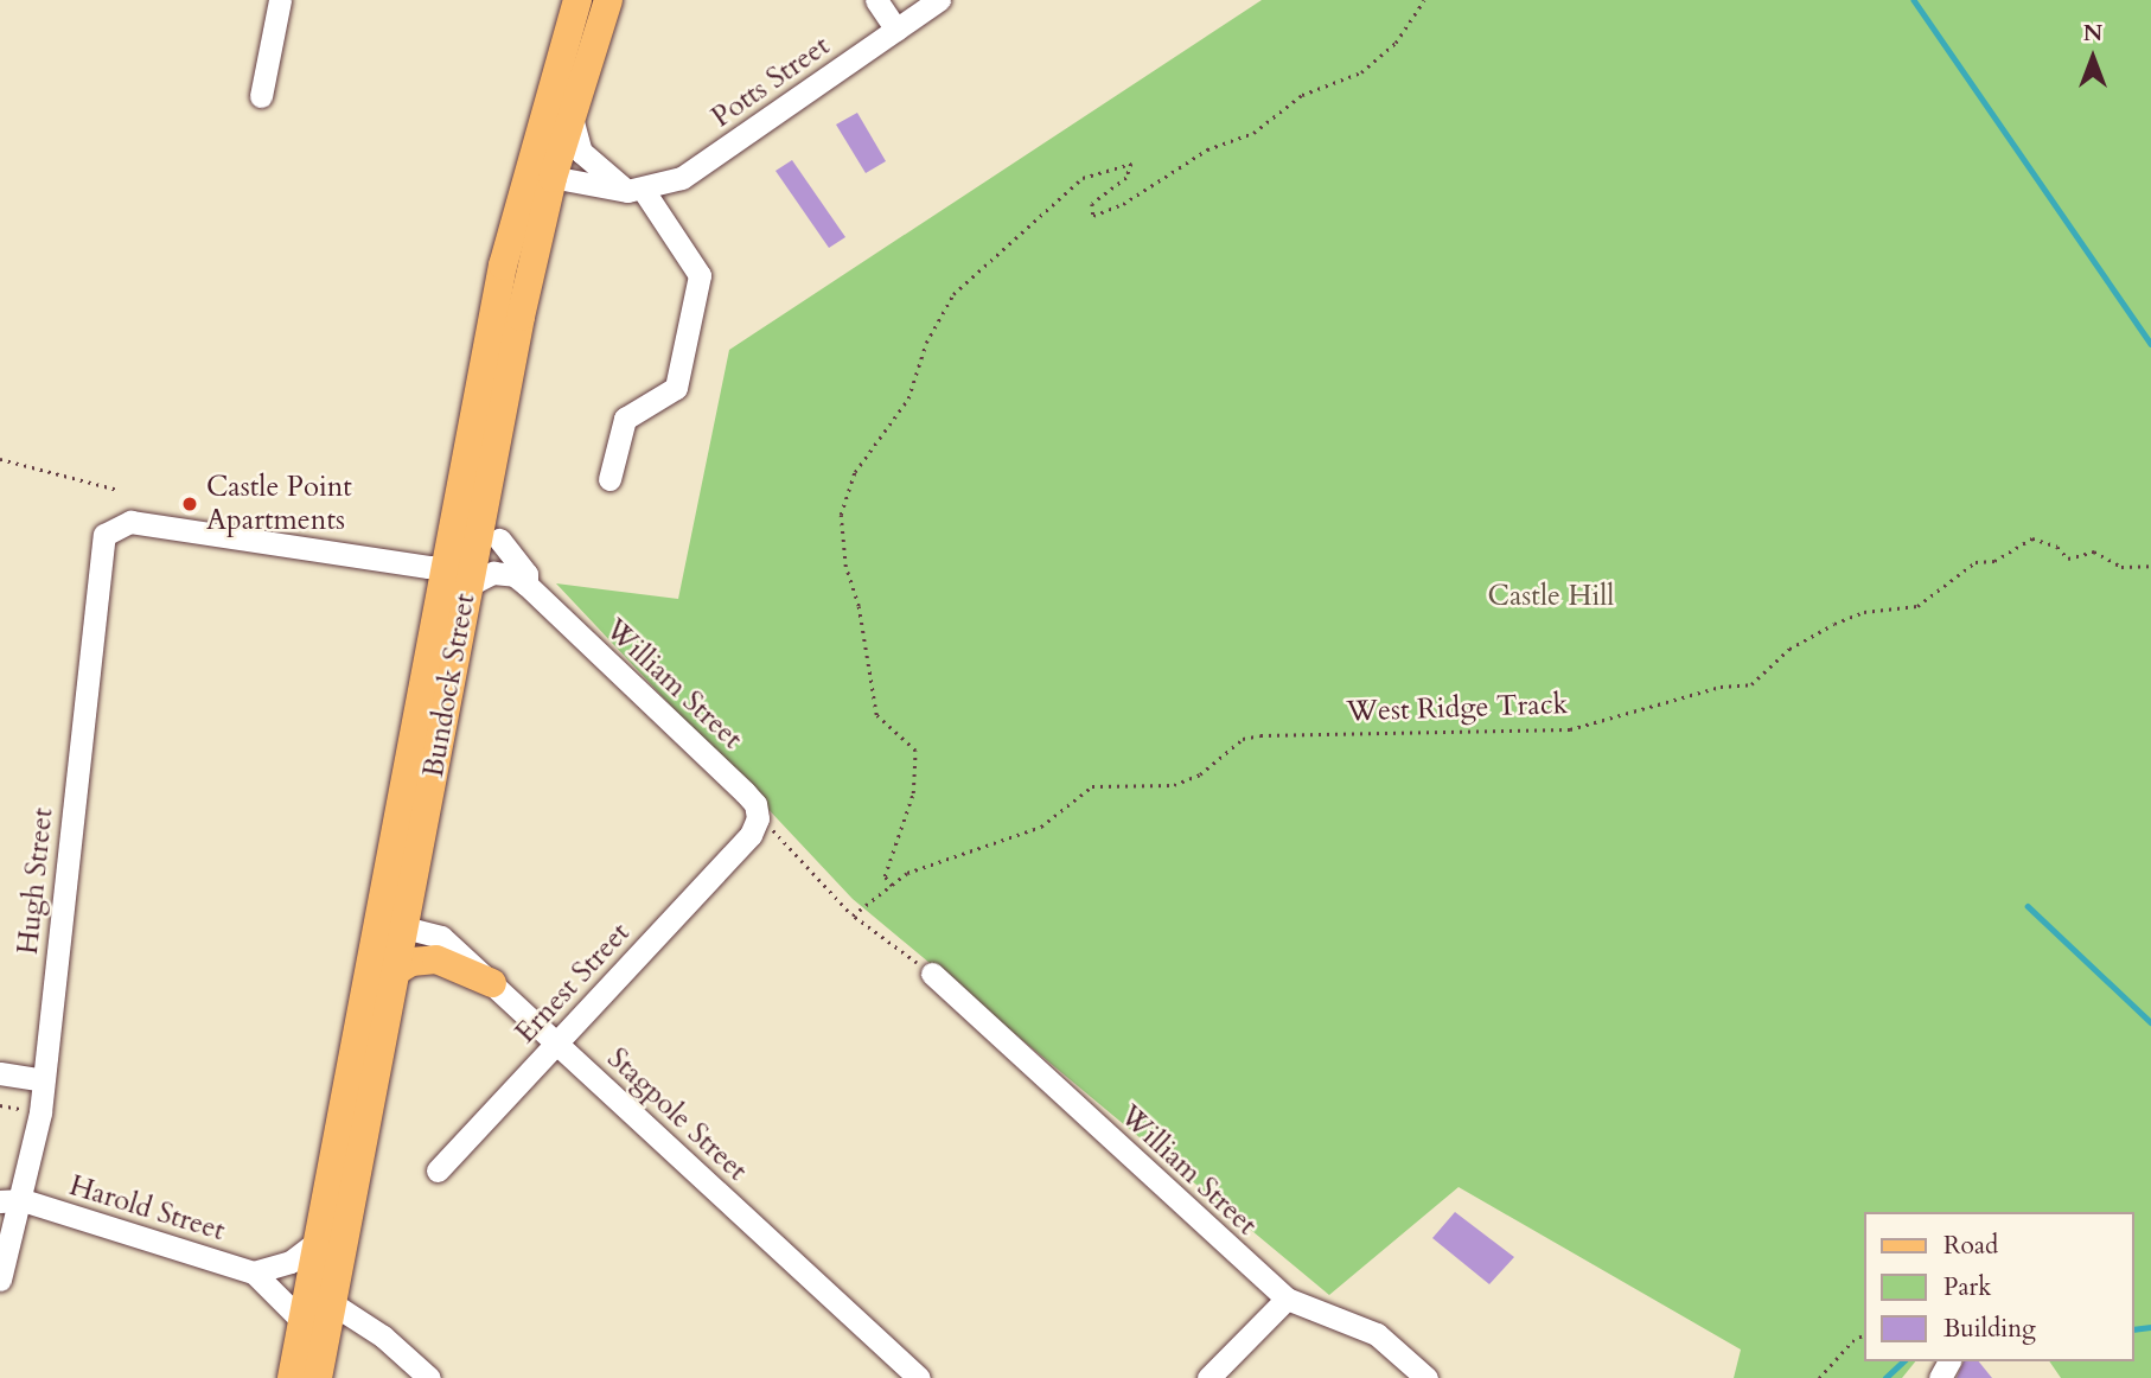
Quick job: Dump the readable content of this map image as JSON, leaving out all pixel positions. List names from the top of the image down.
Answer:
{
  "streets": {
    "main road": ["Bundock Street"],
    "street": [
      "Potts Street",
      "William Street",
      "Hugh Street",
      "Ernest Street",
      "Stagpole Street",
      "Harold Street"
    ],
    "path": ["West Ridge Track"]
  },
  "crossings": [
    ["William Street", "Bundock Street"],
    ["William Street", "Hugh Street"],
    ["William Street", "Ernest Street"],
    ["Bundock Street", "Hugh Street"],
    ["Bundock Street", "Stagpole Street"],
    ["Bundock Street", "Harold Street"],
    ["Hugh Street", "Harold Street"],
    ["Ernest Street", "Stagpole Street"]
  ],
  "parks": ["Castle Hill"],
  "places": ["Castle Point Apartments"],
  "legend": ["Road", "Park", "Building"],
  "north": "top"
}
